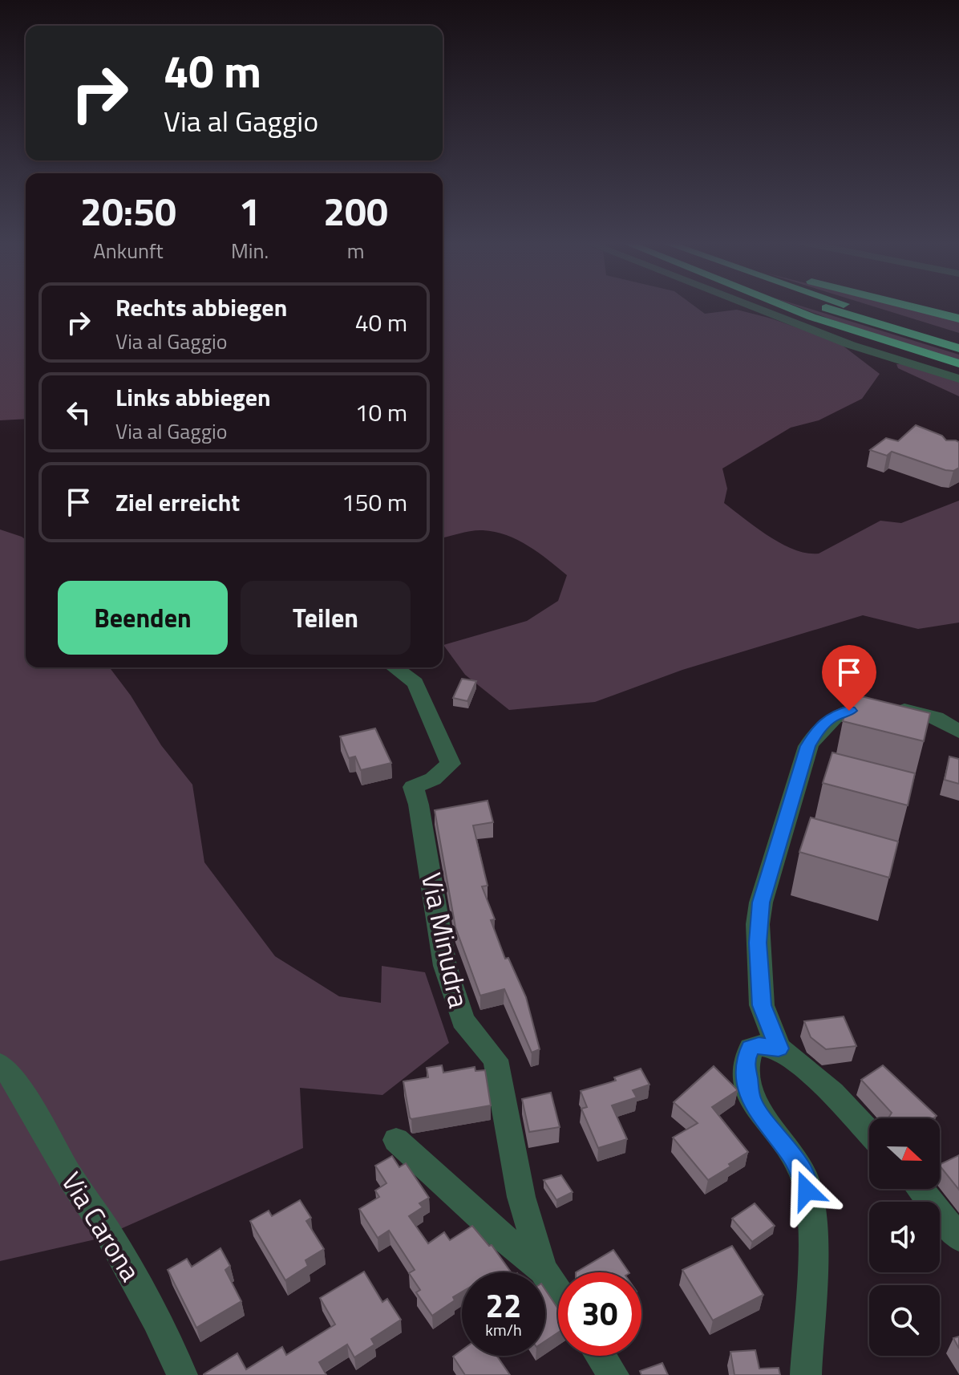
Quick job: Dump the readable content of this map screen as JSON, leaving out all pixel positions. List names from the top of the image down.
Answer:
{
  "streets": {
    "street": ["Via Minudra", "Via Carona"]
  },
  "north": "right",
  "page": {
    "turn": ["40 m", "Via al Gaggio"],
    "eta": [
      "20:50",
      "Ankunft",
      "1",
      "Min.",
      "200",
      "m"
    ],
    "list": [
      {
        "name": "Rechts abbiegen",
        "note": "Via al Gaggio",
        "value": "40 m"
      },
      {
        "name": "Links abbiegen",
        "note": "Via al Gaggio",
        "value": "10 m"
      },
      {
        "name": "Ziel erreicht",
        "value": "150 m"
      }
    ],
    "buttons": ["Beenden", "Teilen"],
    "speed": "22 km/h",
    "limit": "30"
  }
}
